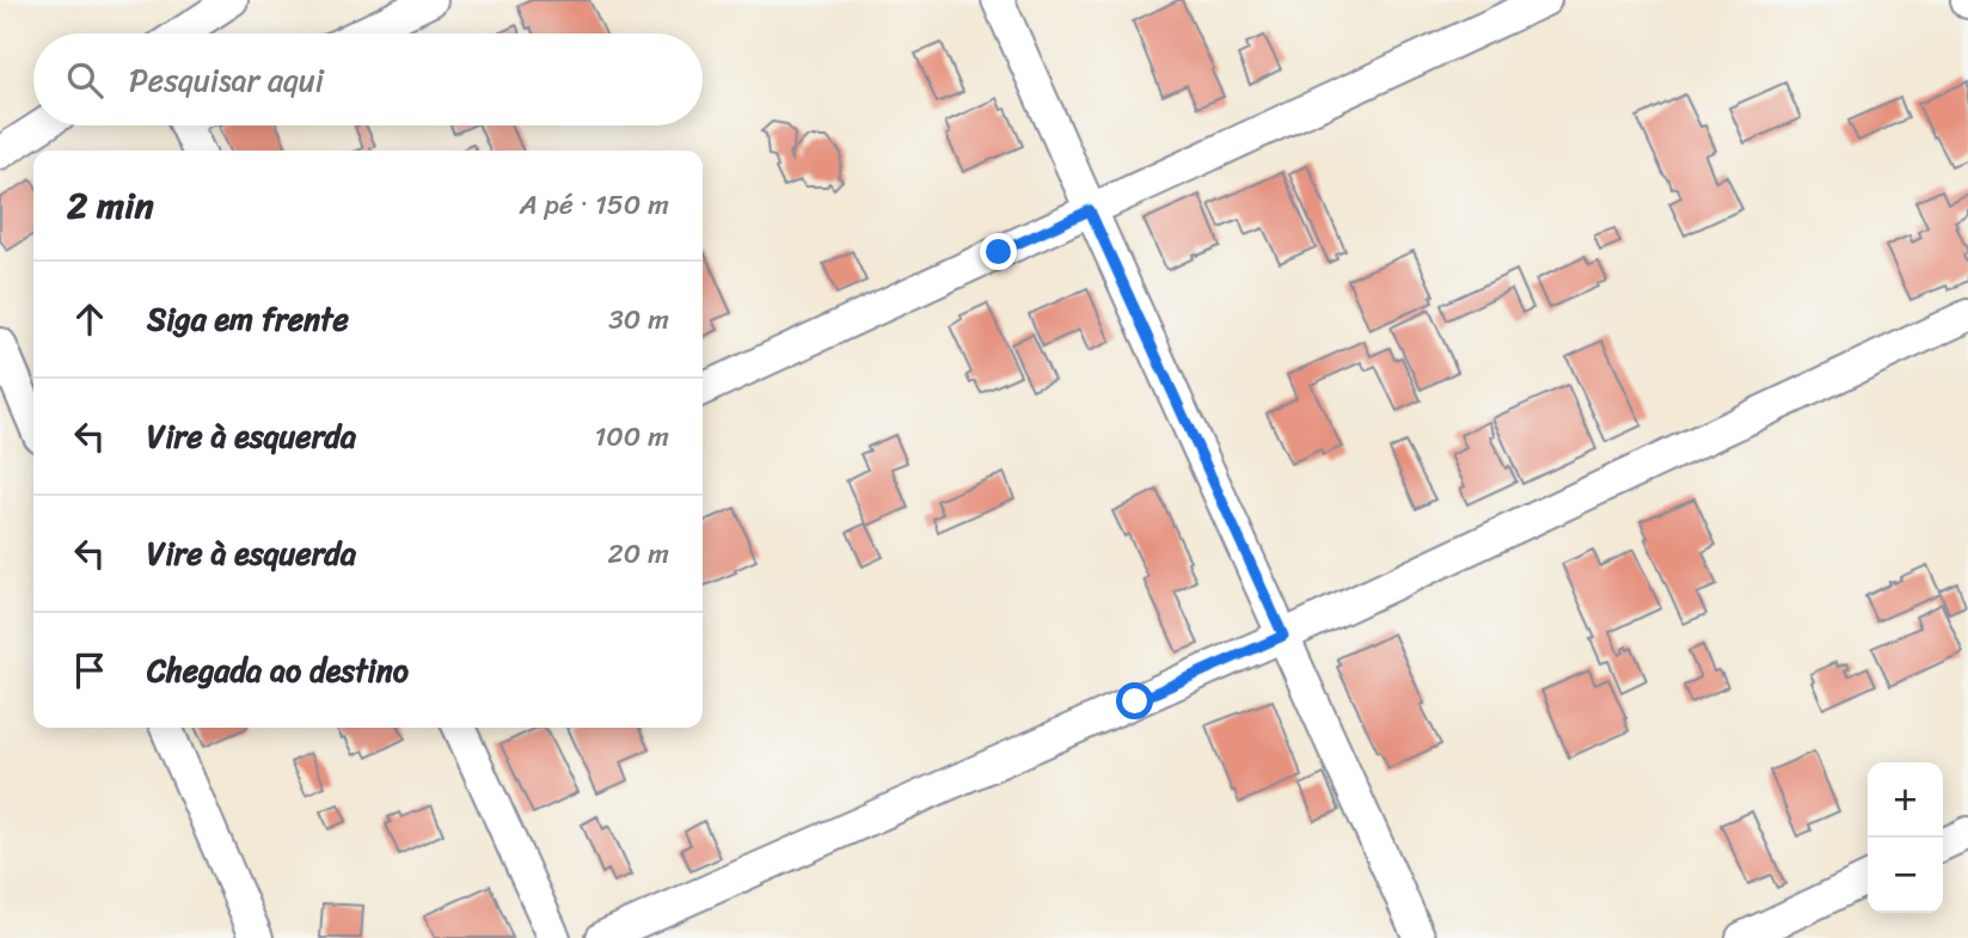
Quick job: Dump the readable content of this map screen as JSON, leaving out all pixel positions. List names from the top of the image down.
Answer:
{
  "page": {
    "search": "Pesquisar aqui",
    "heading": ["2 min", "A pé · 150 m"],
    "list": [
      ["Siga em frente", "30 m"],
      ["Vire à esquerda", "100 m"],
      ["Vire à esquerda", "20 m"],
      "Chegada ao destino"
    ],
    "map_buttons": ["+", "−"]
  }
}
